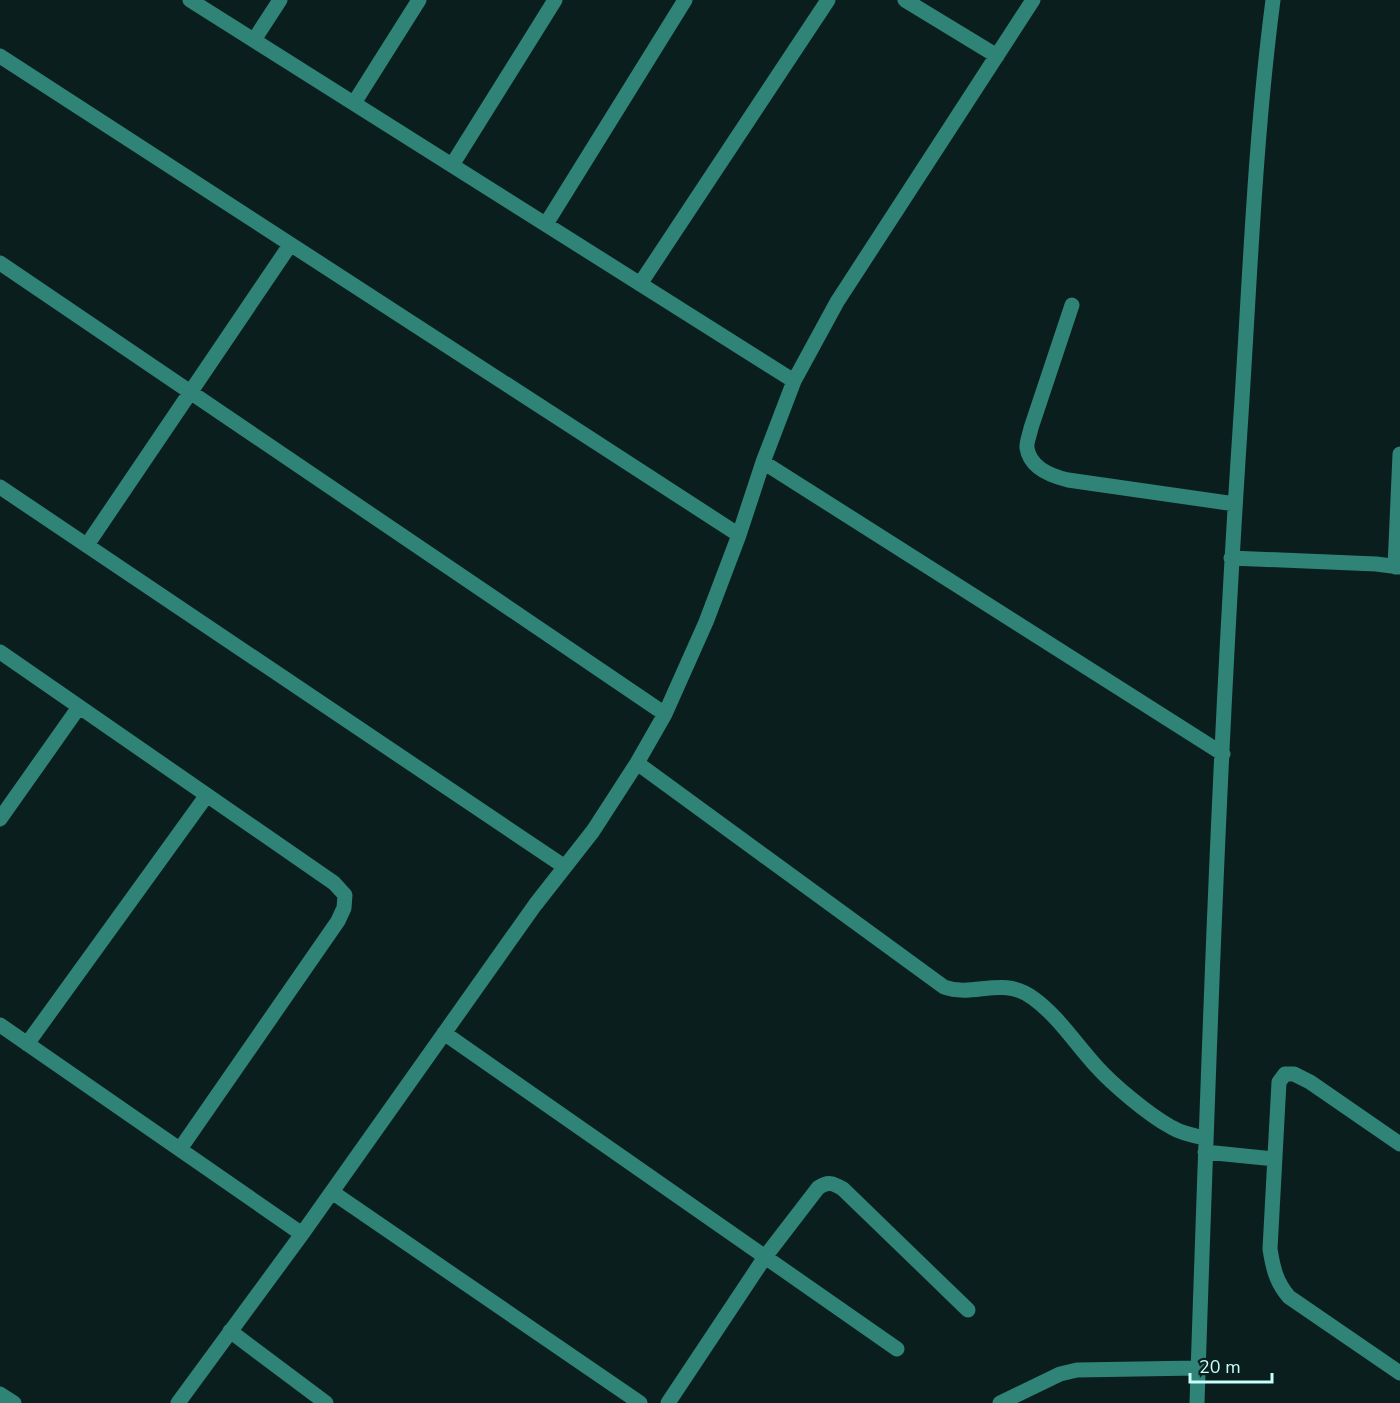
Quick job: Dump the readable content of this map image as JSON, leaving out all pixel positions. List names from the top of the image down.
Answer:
{
  "scale_bar": "20 m"
}
